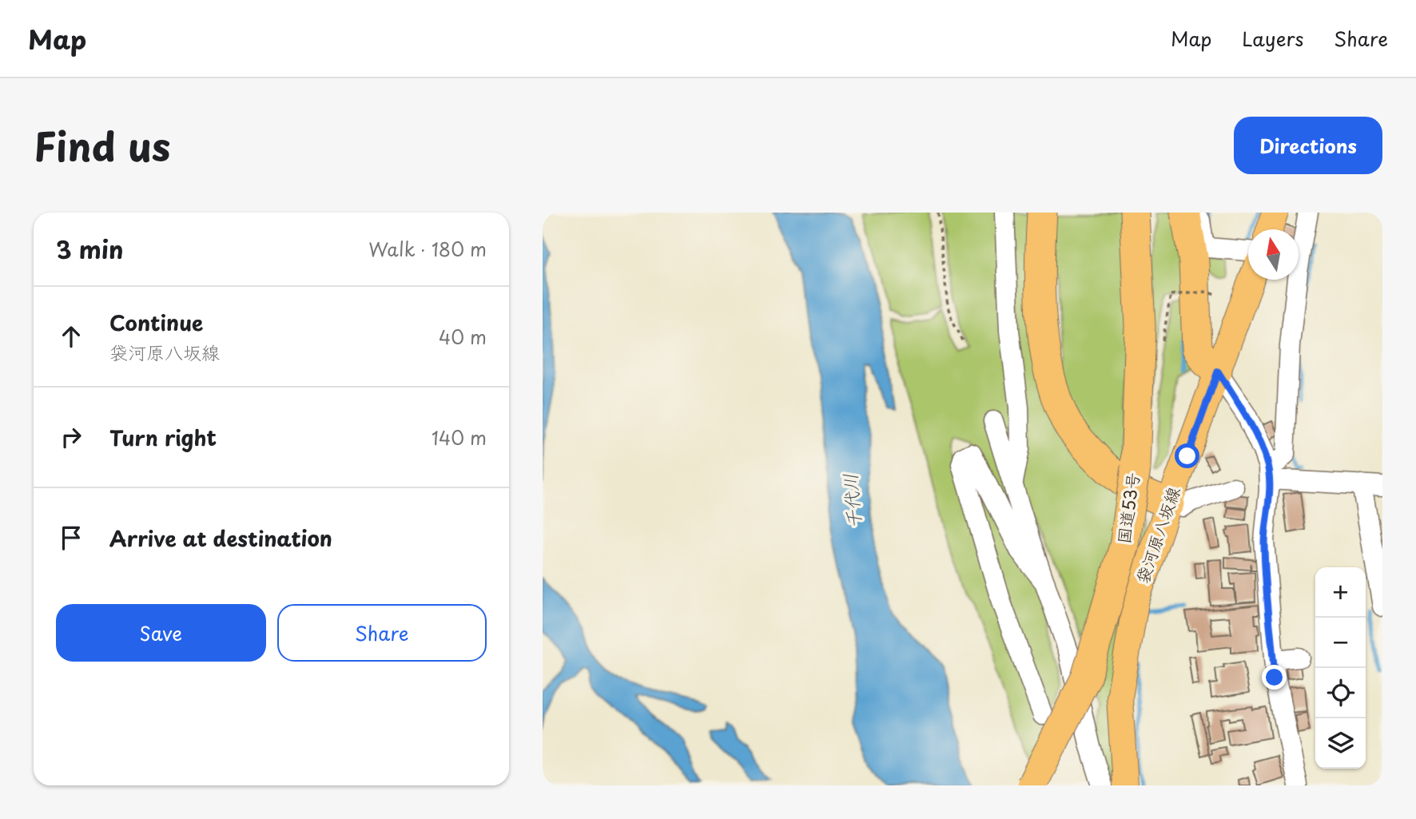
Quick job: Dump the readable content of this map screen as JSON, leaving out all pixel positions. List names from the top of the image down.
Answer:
{
  "streets": {
    "highway": ["国道53号"],
    "main road": ["袋河原八坂線"]
  },
  "water": ["千代川"],
  "north": "top",
  "page": {
    "header": "Map",
    "nav": ["Map", "Layers", "Share"],
    "title": "Find us",
    "buttons": [
      "Directions",
      ["Save", "Share"]
    ],
    "heading": ["3 min", "Walk · 180 m"],
    "list": [
      ["Continue", "袋河原八坂線", "40 m"],
      ["Turn right", "140 m"],
      "Arrive at destination"
    ],
    "map_buttons": ["+", "−"]
  }
}
